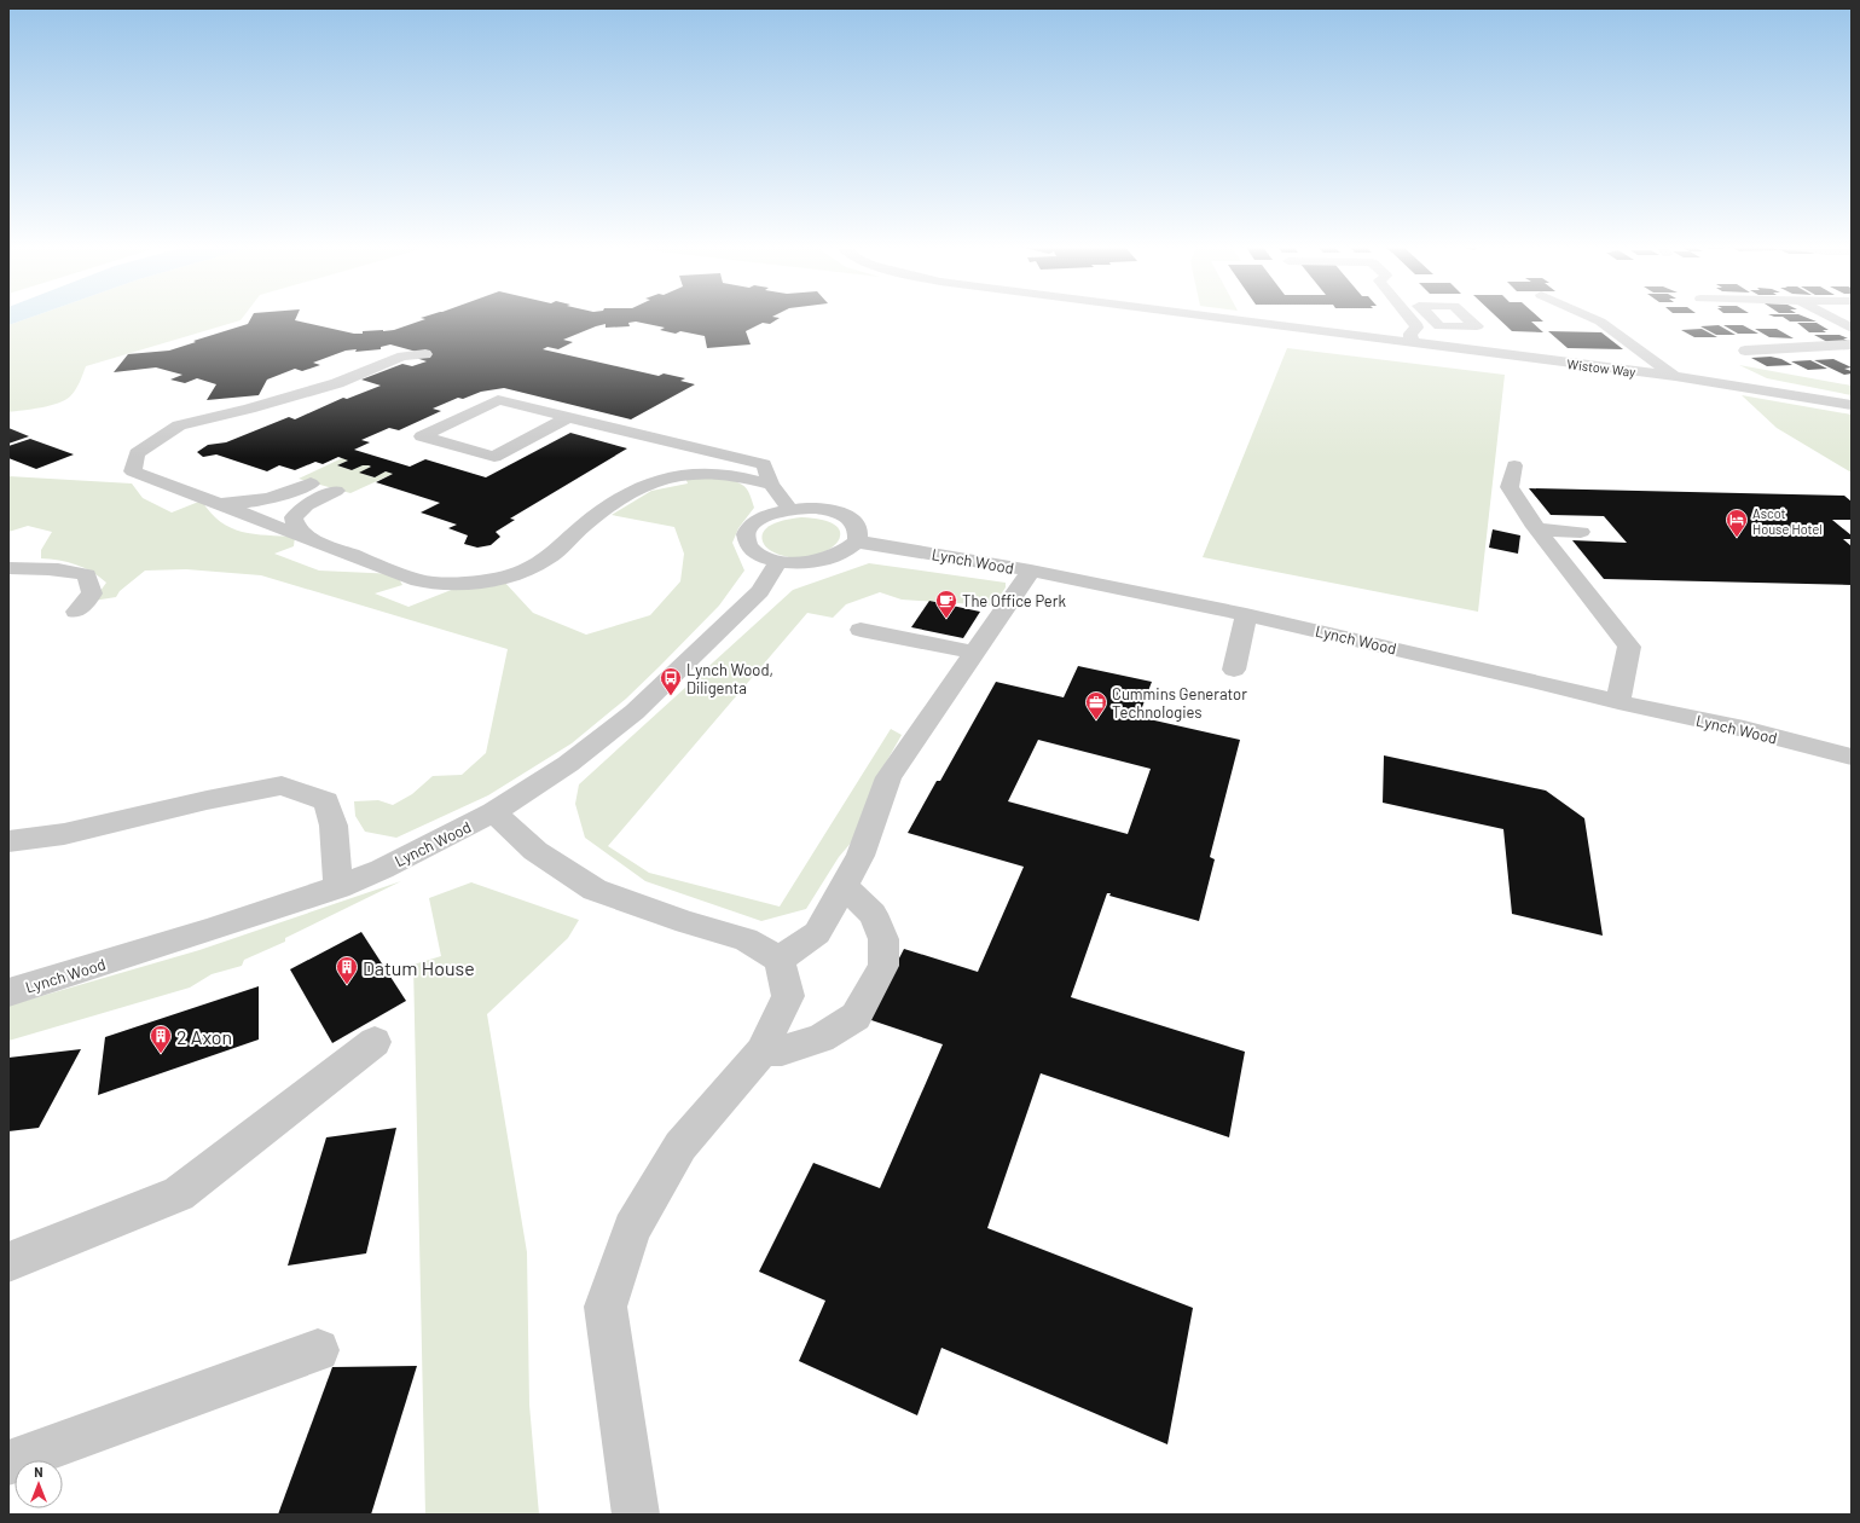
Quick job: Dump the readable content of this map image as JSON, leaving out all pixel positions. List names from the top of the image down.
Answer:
{
  "streets": {
    "street": ["Wistow Way", "Lynch Wood"]
  },
  "places": {
    "hotel": ["Ascot House Hotel"],
    "cafe": ["The Office Perk"],
    "bus stop": ["Lynch Wood, Diligenta"],
    "office": ["Cummins Generator Technologies"],
    "building": ["Datum House", "2 Axon"]
  },
  "north": "top"
}
